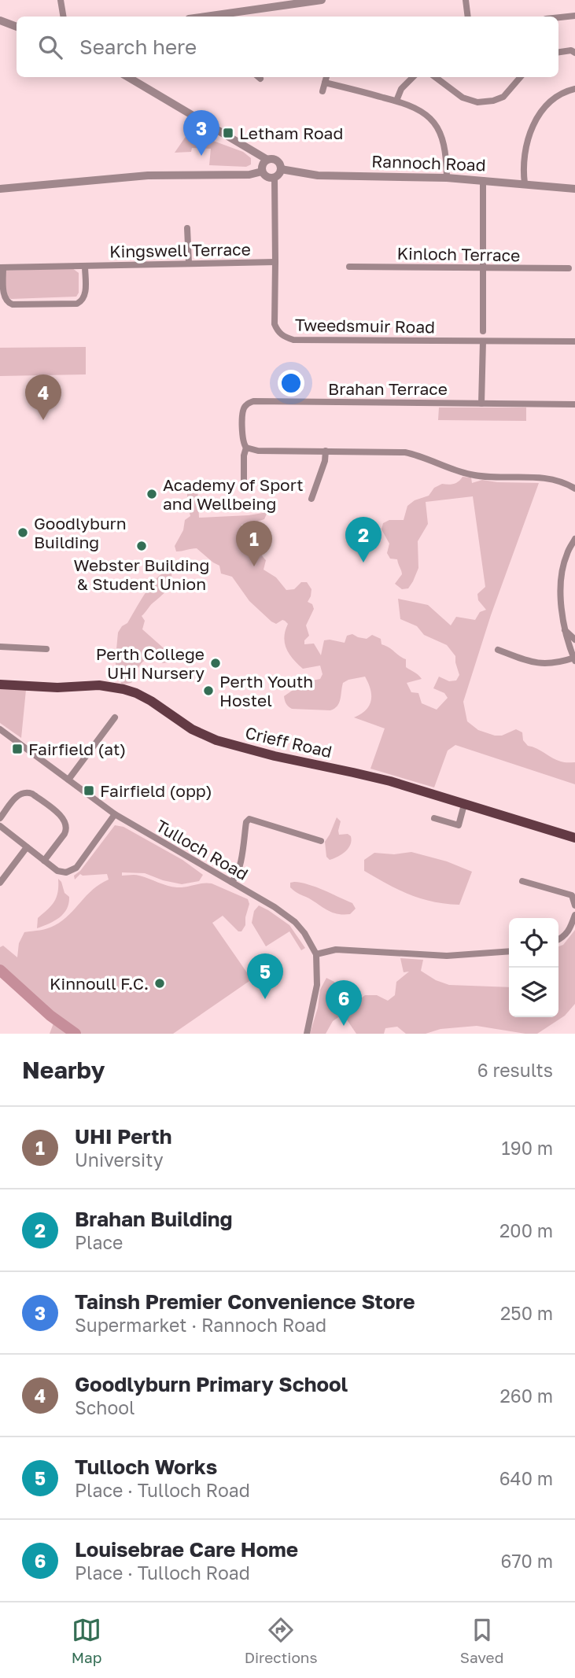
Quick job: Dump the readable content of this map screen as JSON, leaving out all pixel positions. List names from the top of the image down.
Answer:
{
  "streets": {
    "main road": ["Crieff Road"],
    "street": [
      "Rannoch Road",
      "Kingswell Terrace",
      "Kinloch Terrace",
      "Tweedsmuir Road",
      "Brahan Terrace",
      "Tulloch Road"
    ]
  },
  "crossings": [
    ["Rannoch Road", "Tweedsmuir Road"],
    ["Kingswell Terrace", "Tweedsmuir Road"]
  ],
  "places": {
    "transit": ["Letham Road", "Fairfield (at)", "Fairfield (opp)"],
    "other": [
      "Academy of Sport and Wellbeing",
      "Goodlyburn Building",
      "Webster Building & Student Union",
      "Perth College UHI Nursery",
      "Perth Youth Hostel",
      "Kinnoull F.C."
    ]
  },
  "page": {
    "search": "Search here",
    "pins": [
      "3",
      "4",
      "2",
      "1",
      "5",
      "6"
    ],
    "heading": ["Nearby", "6 results"],
    "list": [
      {
        "mark": "1",
        "name": "UHI Perth",
        "note": "University",
        "value": "190 m"
      },
      {
        "mark": "2",
        "name": "Brahan Building",
        "note": "Place",
        "value": "200 m"
      },
      {
        "mark": "3",
        "name": "Tainsh Premier Convenience Store",
        "note": "Supermarket · Rannoch Road",
        "value": "250 m"
      },
      {
        "mark": "4",
        "name": "Goodlyburn Primary School",
        "note": "School",
        "value": "260 m"
      },
      {
        "mark": "5",
        "name": "Tulloch Works",
        "note": "Place · Tulloch Road",
        "value": "640 m"
      },
      {
        "mark": "6",
        "name": "Louisebrae Care Home",
        "note": "Place · Tulloch Road",
        "value": "670 m"
      }
    ],
    "nav": ["Map", "Directions", "Saved"]
  }
}
